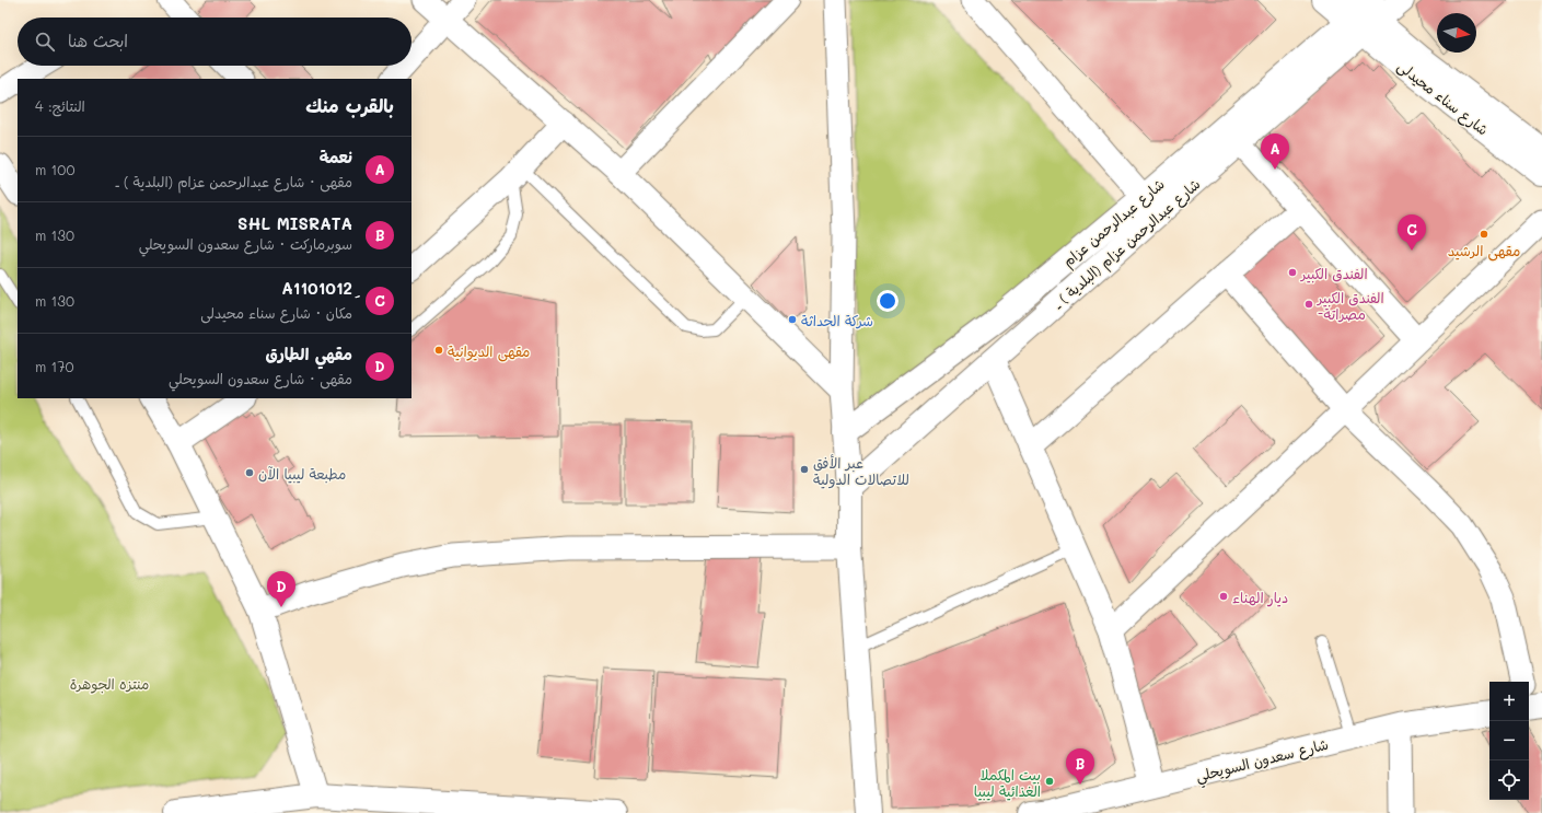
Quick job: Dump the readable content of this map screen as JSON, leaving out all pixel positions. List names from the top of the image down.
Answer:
{
  "streets": {
    "main road": [
      "شارع سناء محيدلى",
      "شارع عبدالرحمن عزام",
      "شارع عبدالرحمن عزام (البلدية ) ـ",
      "شارع سعدون السويحلي"
    ]
  },
  "crossings": [
    ["شارع سناء محيدلى", "شارع عبدالرحمن عزام"],
    ["شارع سناء محيدلى", "شارع عبدالرحمن عزام (البلدية ) ـ"],
    ["شارع عبدالرحمن عزام", "شارع عبدالرحمن عزام (البلدية ) ـ"]
  ],
  "parks": ["منتزه الجوهرة"],
  "places": [
    "مقهى الرشيد",
    "الفندق الكبير",
    "الفندق الكبير -مصراتة",
    "شركة الحداثة",
    "مقهى الديوانية",
    "عبر الأفق للاتصالات الدولية",
    "مطبعة ليبيا الآن",
    "ديار الهناء",
    "بيت المكملا الغذائية ليبيا"
  ],
  "north": "right",
  "page": {
    "search": "ابحث هنا",
    "heading": ["بالقرب منك", "النتائج: 4"],
    "pins": [
      "A",
      "C",
      "D",
      "B"
    ],
    "list": [
      {
        "mark": "A",
        "name": "نعمة",
        "note": "مقهى · شارع عبدالرحمن عزام (البلدية ) ـ",
        "value": "100 m"
      },
      {
        "mark": "B",
        "name": "SHL MISRATA",
        "note": "سوبرماركت · شارع سعدون السويحلي",
        "value": "130 m"
      },
      {
        "mark": "C",
        "name": "ِA1101012",
        "note": "مكان · شارع سناء محيدلى",
        "value": "130 m"
      },
      {
        "mark": "D",
        "name": "مقهي الطارق",
        "note": "مقهى · شارع سعدون السويحلي",
        "value": "170 m"
      }
    ],
    "map_buttons": ["+", "−"]
  }
}
